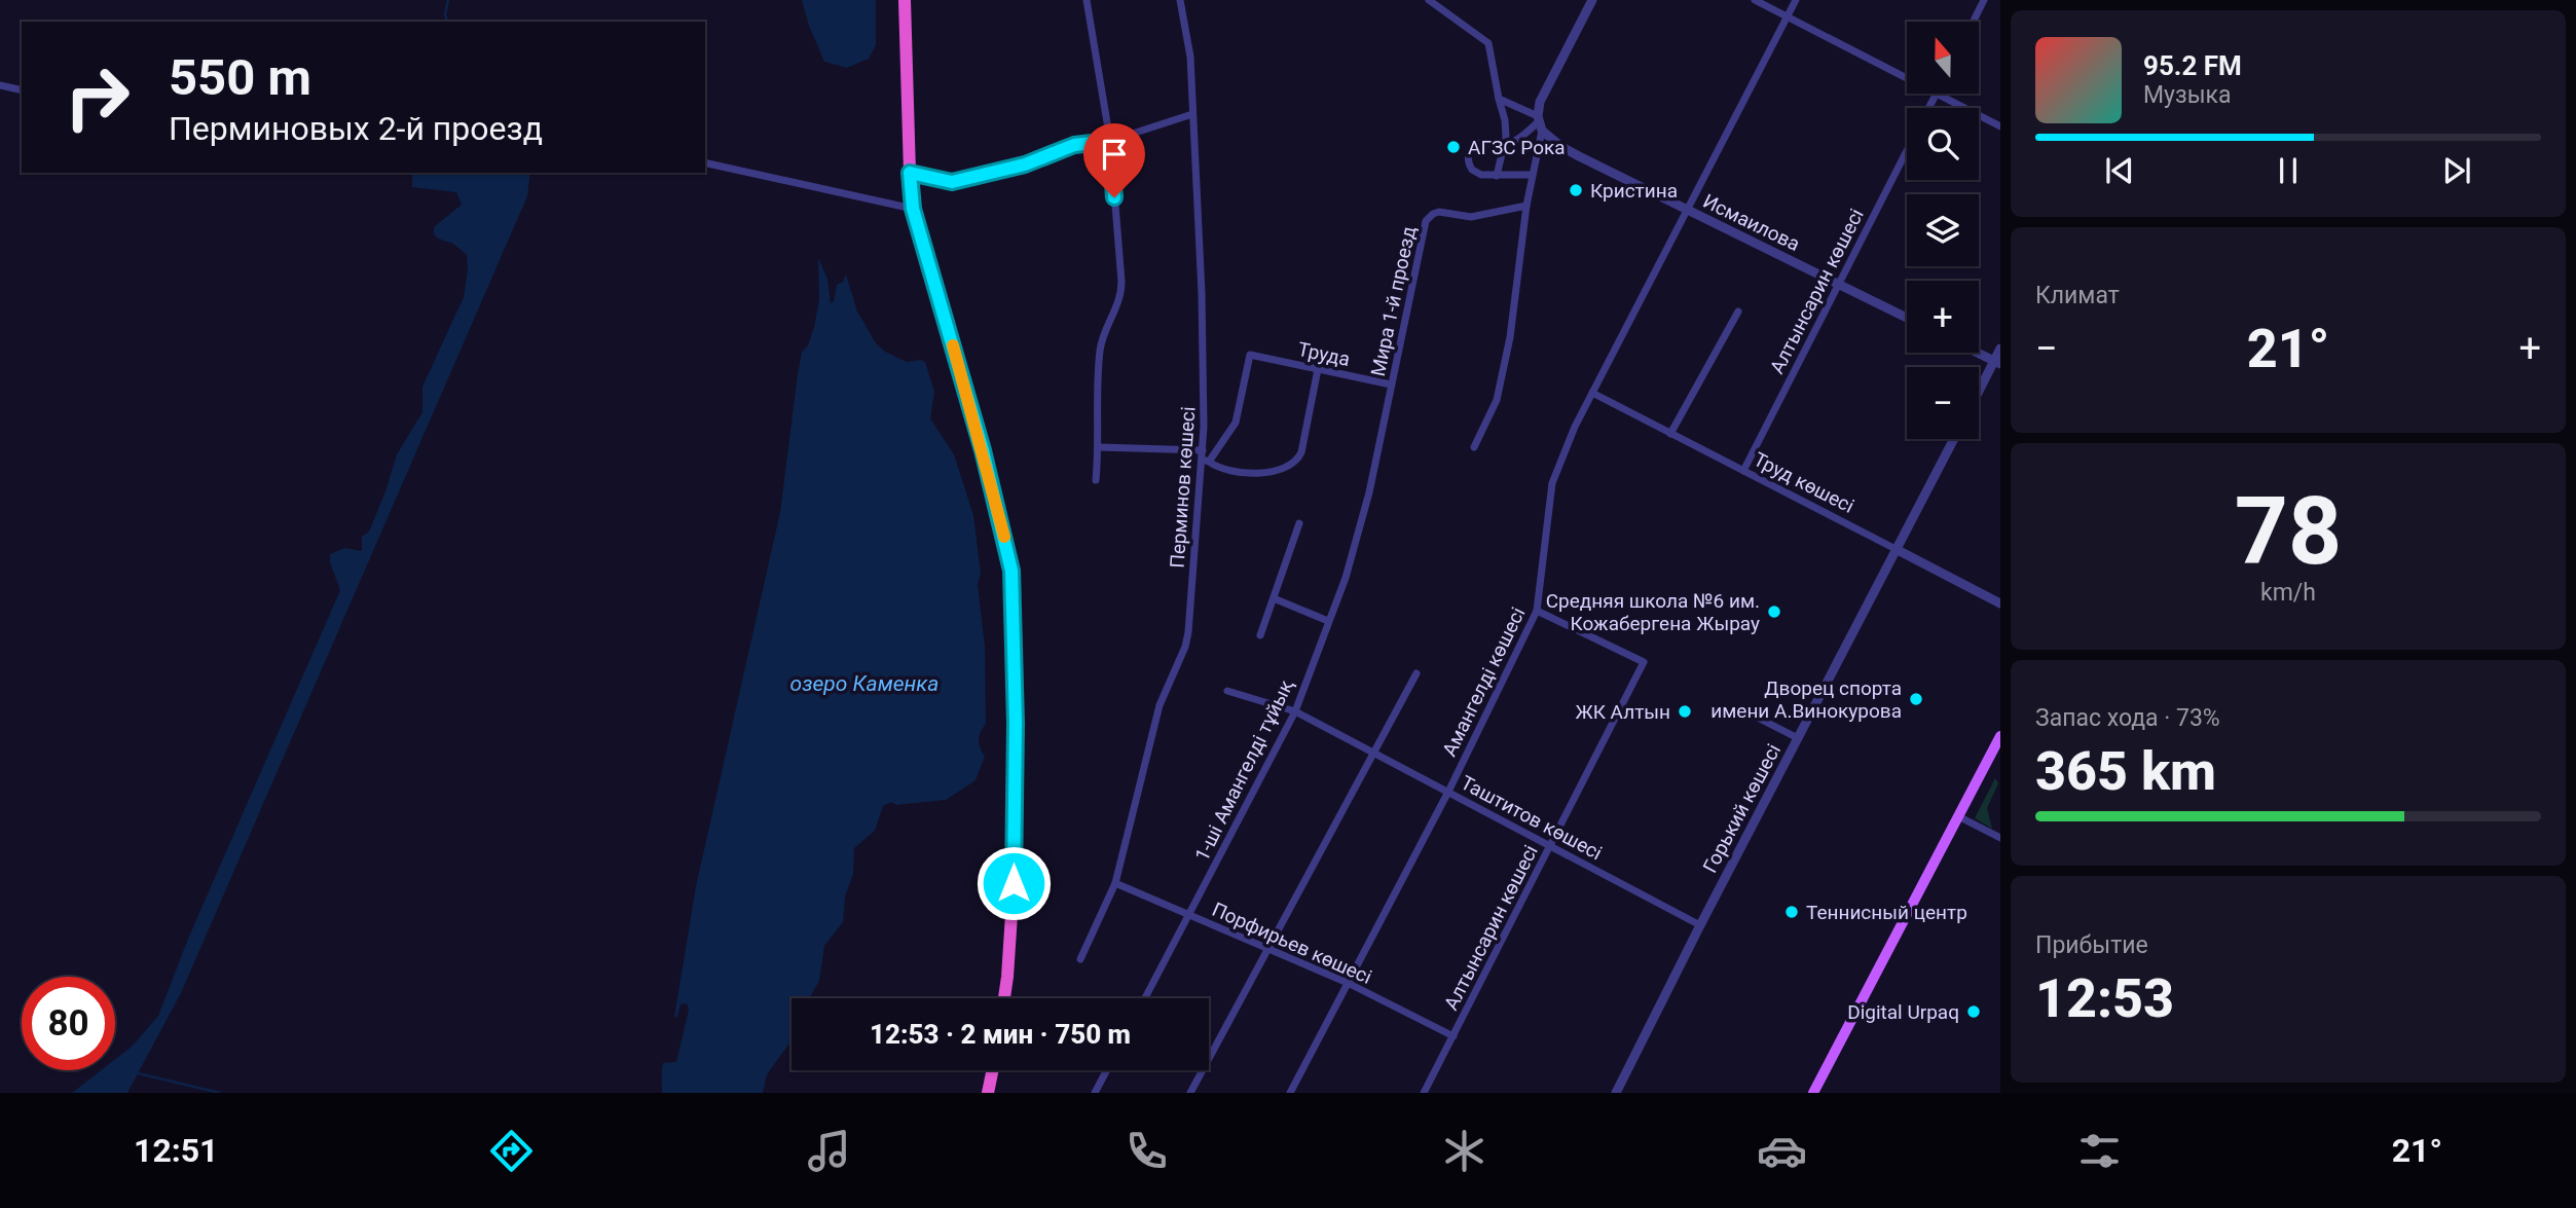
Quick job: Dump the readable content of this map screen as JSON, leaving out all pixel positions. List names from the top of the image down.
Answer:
{
  "streets": {
    "street": [
      "Исмаилова",
      "Алтынсарин көшесі",
      "Мира 1-й проезд",
      "Труда",
      "Труд көшесі",
      "Перминов көшесі",
      "Амангелді көшесі",
      "1-ші Амангелді тұйық",
      "Горький көшесі",
      "Таштитов көшесі",
      "Порфирьев көшесі"
    ]
  },
  "crossings": [
    ["Исмаилова", "Алтынсарин көшесі"],
    ["Исмаилова", "Амангелді көшесі"],
    ["Алтынсарин көшесі", "Труд көшесі"],
    ["Алтынсарин көшесі", "Амангелді көшесі"],
    ["Алтынсарин көшесі", "Таштитов көшесі"],
    ["Алтынсарин көшесі", "Порфирьев көшесі"],
    ["Мира 1-й проезд", "Труда"],
    ["Мира 1-й проезд", "1-ші Амангелді тұйық"],
    ["Труда", "Перминов көшесі"],
    ["Труд көшесі", "Амангелді көшесі"],
    ["Труд көшесі", "Горький көшесі"],
    ["Перминов көшесі", "Порфирьев көшесі"],
    ["Амангелді көшесі", "Таштитов көшесі"],
    ["Амангелді көшесі", "Порфирьев көшесі"],
    ["1-ші Амангелді тұйық", "Таштитов көшесі"],
    ["1-ші Амангелді тұйық", "Порфирьев көшесі"],
    ["Горький көшесі", "Таштитов көшесі"]
  ],
  "water": ["озеро Каменка"],
  "places": [
    "АГЗС Рока",
    "Кристина",
    "Средняя школа №6 им. Кожабергена Жырау",
    "Дворец спорта имени А.Винокурова",
    "ЖК Алтын",
    "Теннисный центр",
    "Digital Urpaq"
  ],
  "north": "top",
  "page": {
    "map_buttons": ["+", "−"],
    "turn": ["550 m", "Перминовых 2-й проезд"],
    "song": ["95.2 FM", "Музыка"],
    "tile": [
      "Климат",
      ["78", "km/h"],
      ["Запас хода · 73%", "365 km"],
      ["Прибытие", "12:53"]
    ],
    "heat": ["−", "21°", "+"],
    "limit": "80",
    "trip": "12:53 · 2 мин · 750 m",
    "tabs": ["12:51", "21°"]
  }
}
